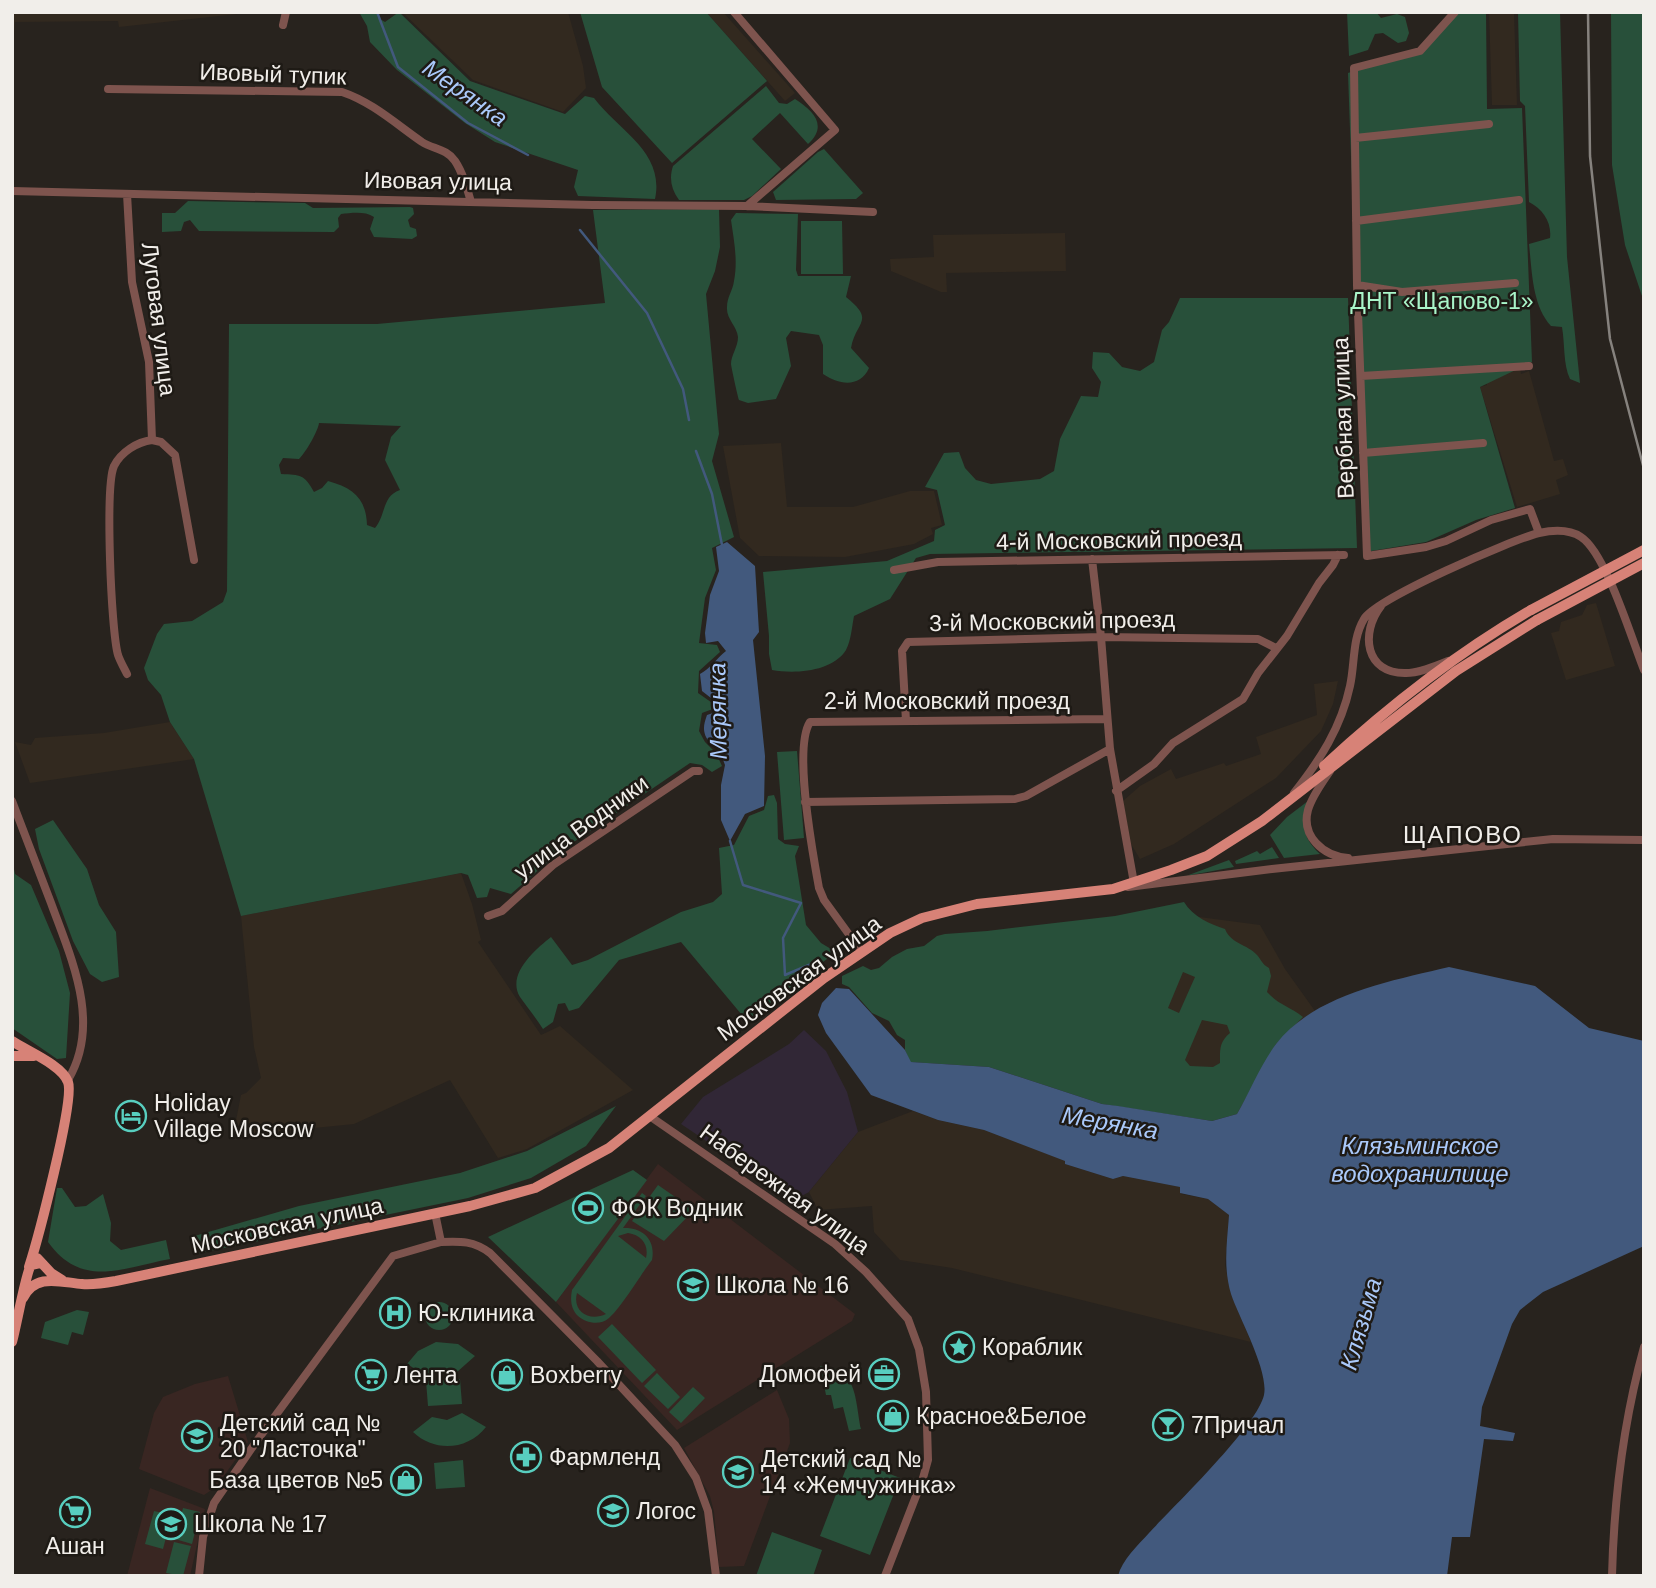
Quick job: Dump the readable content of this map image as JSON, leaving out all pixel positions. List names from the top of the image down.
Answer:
{
  "streets": {
    "main road": ["Московская улица"],
    "street": [
      "Ивовый тупик",
      "Ивовая улица",
      "Луговая улица",
      "Вербная улица",
      "4-й Московский проезд",
      "3-й Московский проезд",
      "2-й Московский проезд",
      "улица Водники",
      "Набережная улица"
    ]
  },
  "crossings": [
    ["Ивовый тупик", "Ивовая улица"],
    ["Ивовая улица", "Луговая улица"],
    ["4-й Московский проезд", "3-й Московский проезд"],
    ["3-й Московский проезд", "2-й Московский проезд"],
    ["Московская улица", "Набережная улица"]
  ],
  "districts": ["ЩАПОВО"],
  "water": ["Мерянка", "Клязьминское водохранилище", "Клязьма"],
  "parks": ["ДНТ «Щапово-1»"],
  "places": {
    "hotel": ["Holiday Village Moscow"],
    "sports": ["ФОК Водник"],
    "school or university": [
      "Школа № 16",
      "Детский сад № 20 \"Ласточка\"",
      "Детский сад № 14 «Жемчужинка»",
      "Логос",
      "Школа № 17"
    ],
    "hospital": ["Ю-клиника"],
    "place": ["Кораблик"],
    "office": ["Домофей"],
    "supermarket": ["Лента", "Ашан"],
    "shop": ["Boxberry", "Красное&Белое", "База цветов №5"],
    "bar": ["7Причал"],
    "pharmacy": ["Фармленд"]
  }
}
